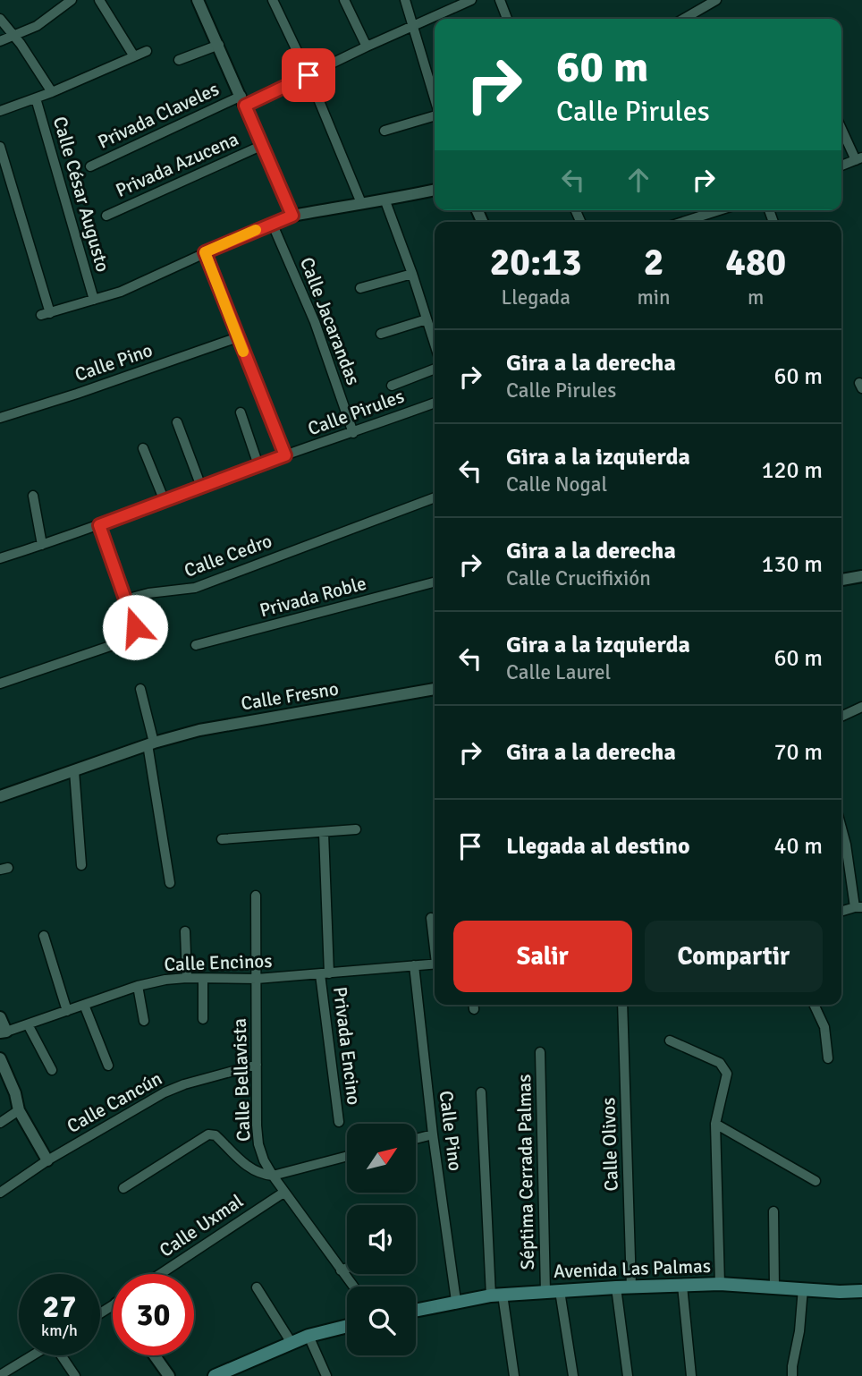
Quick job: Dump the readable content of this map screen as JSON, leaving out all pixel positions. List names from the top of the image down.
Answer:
{
  "streets": {
    "main road": ["Avenida Las Palmas"],
    "street": [
      "Privada Claveles",
      "Privada Azucena",
      "Calle César Augusto",
      "Calle Jacarandas",
      "Calle Pino",
      "Calle Pirules",
      "Calle Cedro",
      "Privada Roble",
      "Calle Fresno",
      "Calle Encinos",
      "Privada Encino",
      "Calle Bellavista",
      "Calle Cancún",
      "Calle Olivos",
      "Séptima Cerrada Palmas",
      "Calle Uxmal"
    ]
  },
  "crossings": [
    ["Calle Jacarandas", "Calle Pirules"],
    ["Calle Pino", "Calle Encinos"],
    ["Calle Pino", "Avenida Las Palmas"],
    ["Calle Encinos", "Privada Encino"],
    ["Calle Encinos", "Calle Bellavista"],
    ["Calle Bellavista", "Calle Cancún"],
    ["Calle Bellavista", "Calle Uxmal"],
    ["Calle Olivos", "Avenida Las Palmas"],
    ["Séptima Cerrada Palmas", "Avenida Las Palmas"]
  ],
  "north": "top right",
  "page": {
    "turn": ["60 m", "Calle Pirules"],
    "eta": [
      "20:13",
      "Llegada",
      "2",
      "min",
      "480",
      "m"
    ],
    "list": [
      {
        "name": "Gira a la derecha",
        "note": "Calle Pirules",
        "value": "60 m"
      },
      {
        "name": "Gira a la izquierda",
        "note": "Calle Nogal",
        "value": "120 m"
      },
      {
        "name": "Gira a la derecha",
        "note": "Calle Crucifixión",
        "value": "130 m"
      },
      {
        "name": "Gira a la izquierda",
        "note": "Calle Laurel",
        "value": "60 m"
      },
      {
        "name": "Gira a la derecha",
        "value": "70 m"
      },
      {
        "name": "Llegada al destino",
        "value": "40 m"
      }
    ],
    "buttons": ["Salir", "Compartir"],
    "speed": "27 km/h",
    "limit": "30"
  }
}
